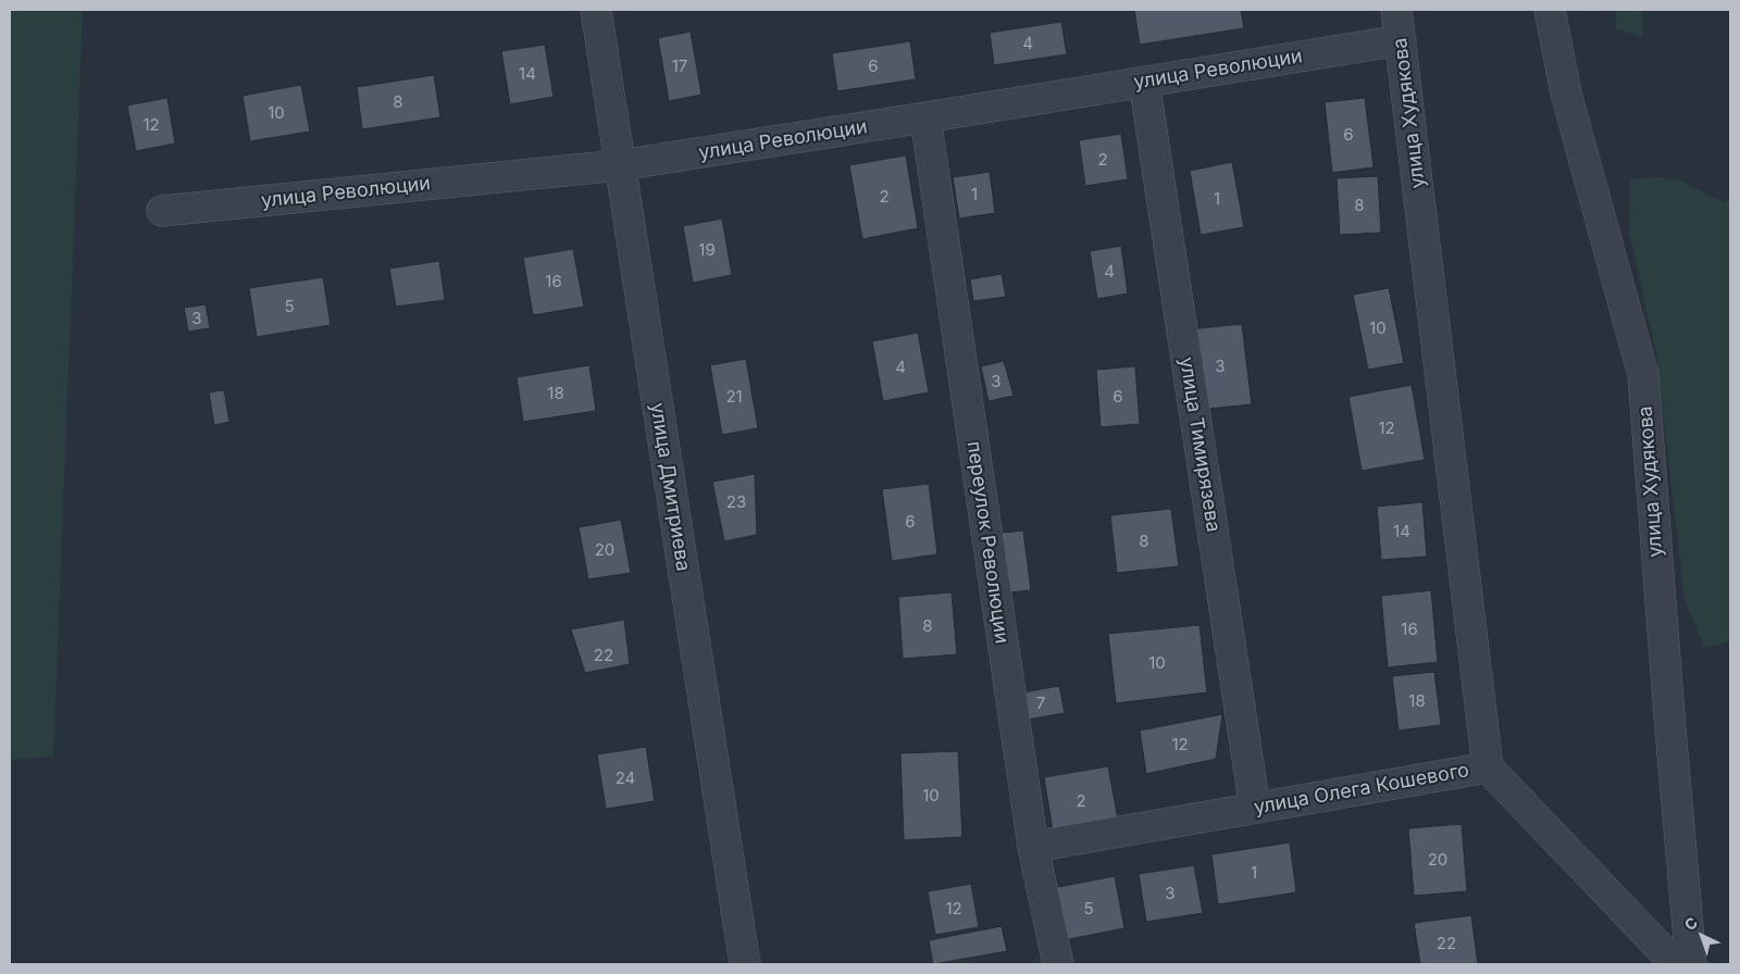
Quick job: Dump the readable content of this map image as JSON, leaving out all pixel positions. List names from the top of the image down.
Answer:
{
  "streets": {
    "street": [
      "улица Революции",
      "улица Худякова",
      "улица Тимирязева",
      "улица Дмитриева",
      "переулок Революции",
      "улица Олега Кошевого"
    ]
  },
  "crossings": [
    ["улица Революции", "улица Худякова"],
    ["улица Революции", "улица Тимирязева"],
    ["улица Революции", "улица Дмитриева"],
    ["улица Революции", "переулок Революции"],
    ["улица Худякова", "улица Олега Кошевого"],
    ["улица Тимирязева", "улица Олега Кошевого"],
    ["переулок Революции", "улица Олега Кошевого"]
  ],
  "house_numbers": [
    "4",
    "17",
    "6",
    "14",
    "8",
    "10",
    "12",
    "6",
    "2",
    "1",
    "2",
    "1",
    "8",
    "19",
    "4",
    "16",
    "5",
    "3",
    "10",
    "3",
    "4",
    "3",
    "18",
    "21",
    "6",
    "12",
    "23",
    "6",
    "14",
    "8",
    "20",
    "8",
    "16",
    "22",
    "10",
    "18",
    "7",
    "12",
    "24",
    "10",
    "2",
    "20",
    "1",
    "3",
    "12",
    "5",
    "22"
  ],
  "north": "top left"
}
